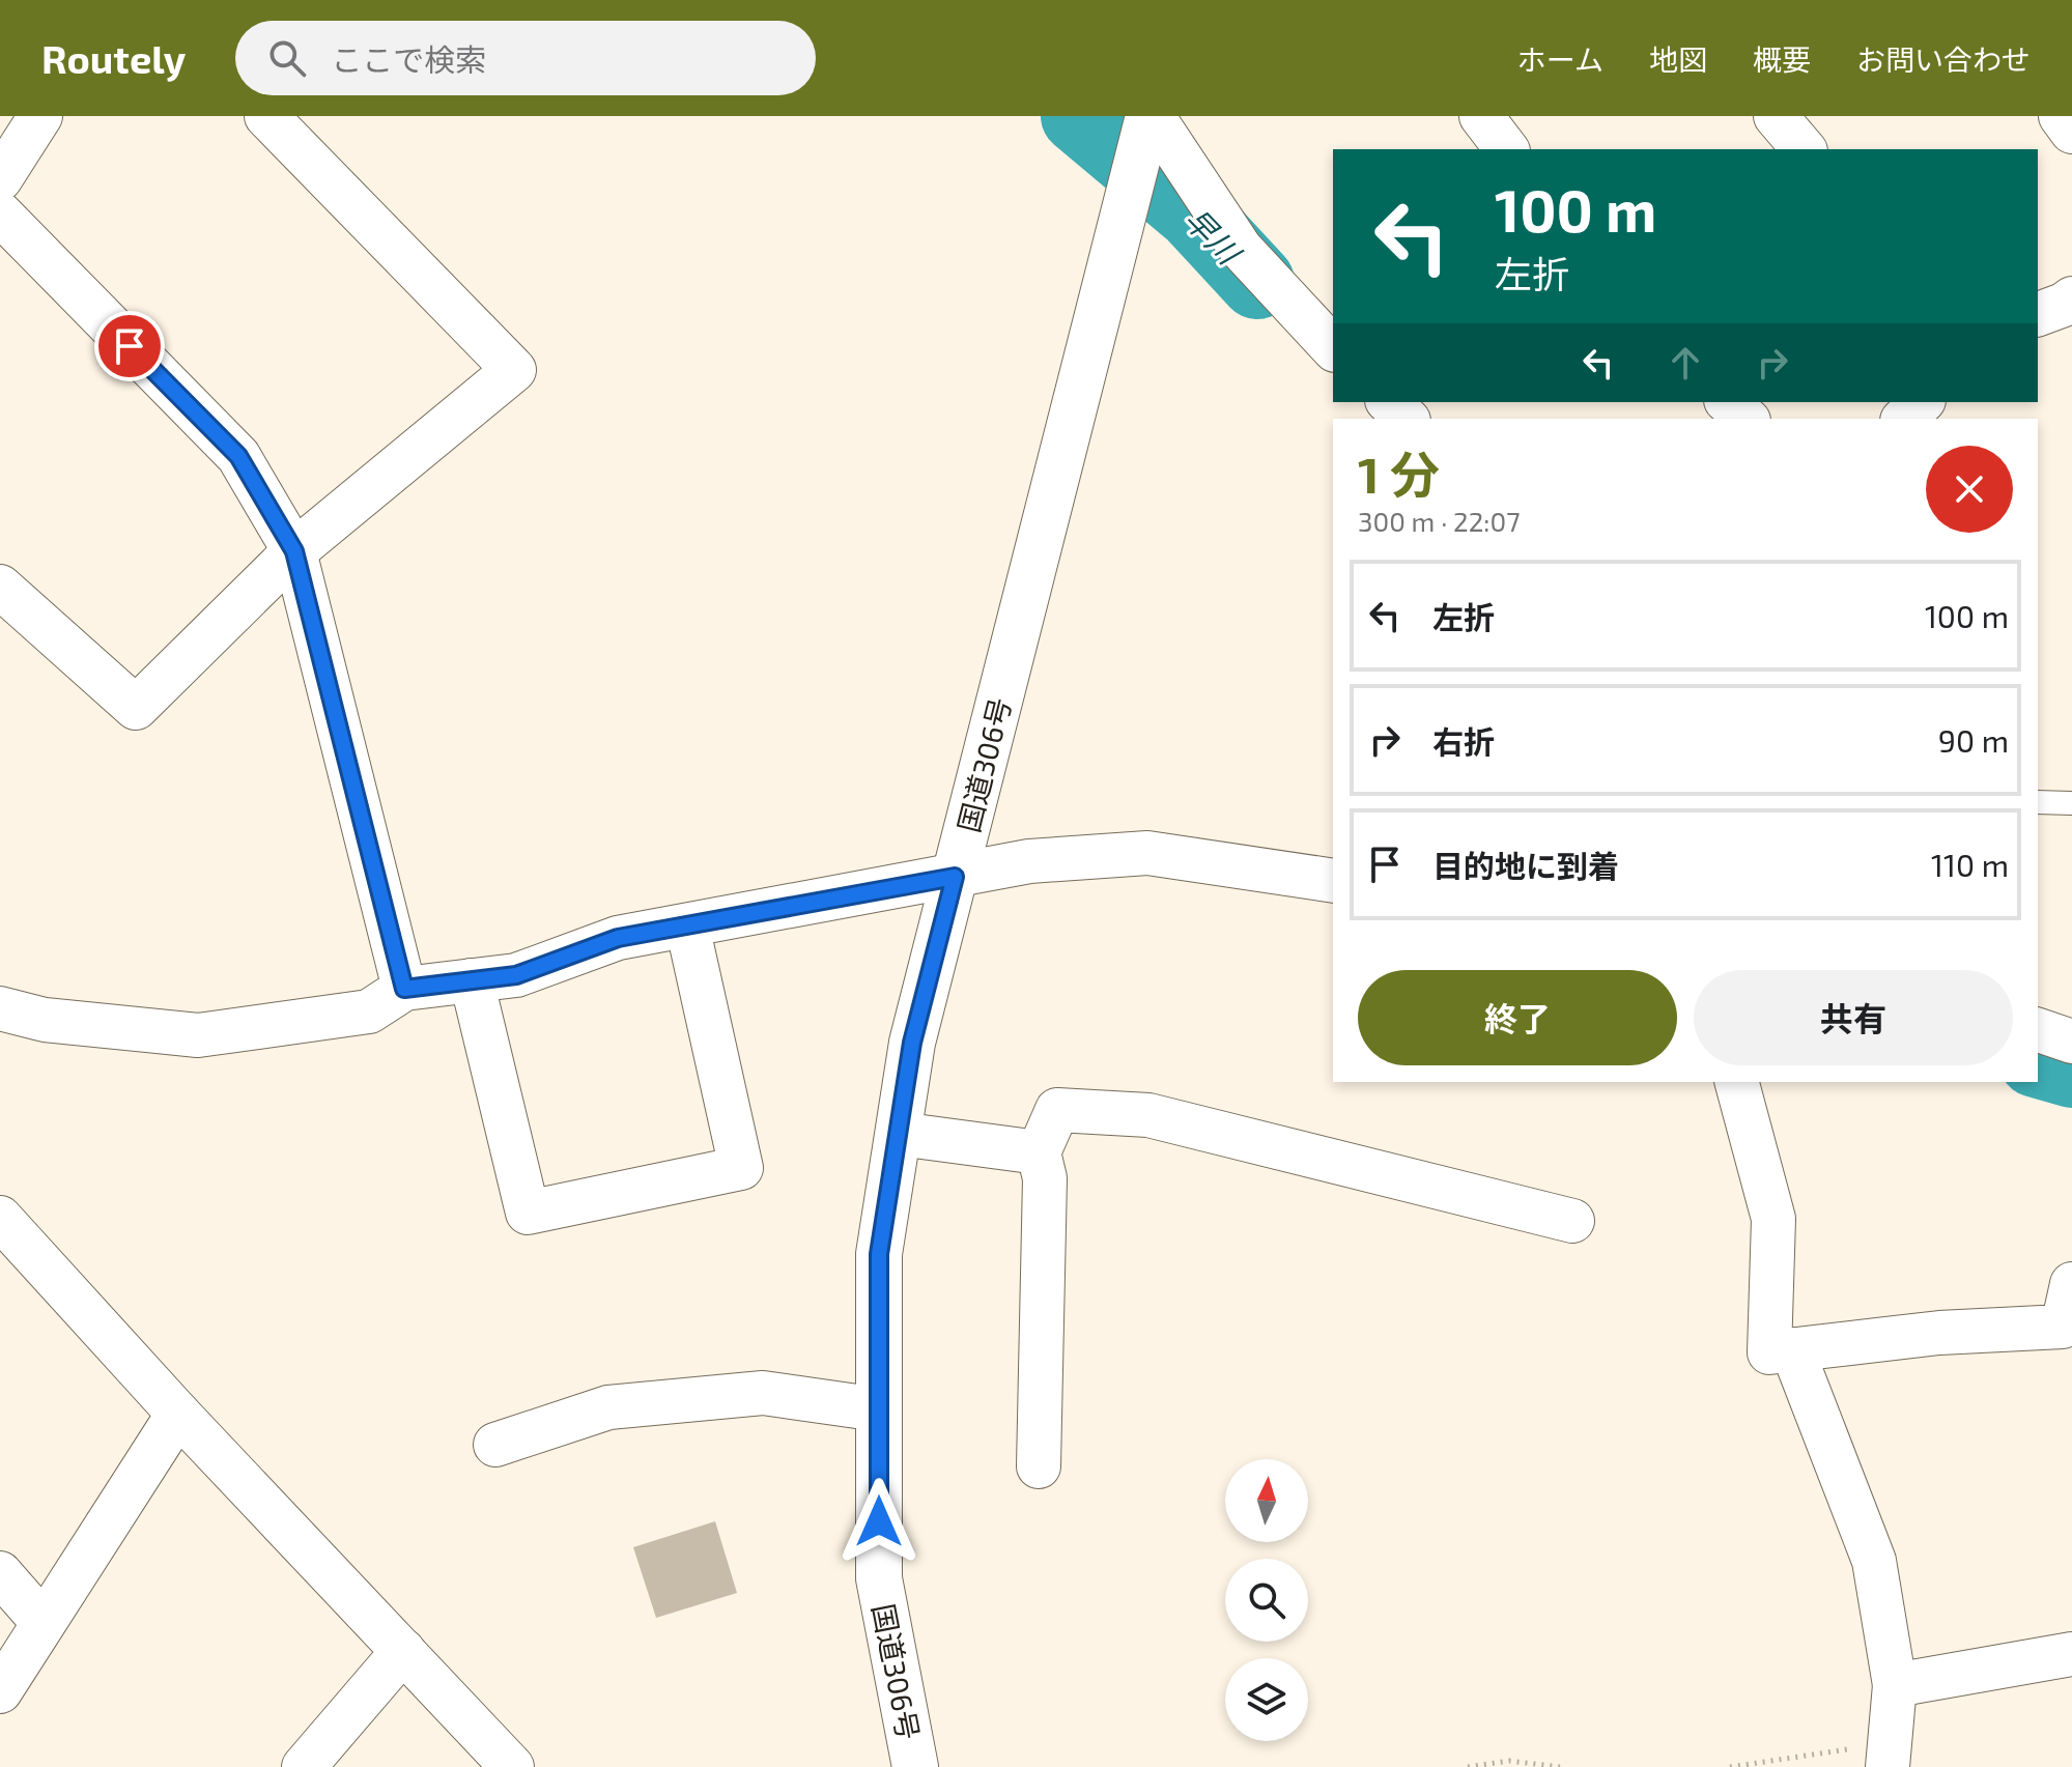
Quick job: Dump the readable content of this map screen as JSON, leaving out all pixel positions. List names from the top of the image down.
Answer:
{
  "streets": {
    "highway": ["国道306号"]
  },
  "water": ["早川"],
  "north": "top",
  "page": {
    "header": "Routely",
    "search": "ここで検索",
    "nav": [
      "ホーム",
      "地図",
      "概要",
      "お問い合わせ"
    ],
    "turn": ["100 m", "左折"],
    "heading": ["1 分", "300 m · 22:07"],
    "list": [
      {
        "name": "左折",
        "value": "100 m"
      },
      {
        "name": "右折",
        "value": "90 m"
      },
      {
        "name": "目的地に到着",
        "value": "110 m"
      }
    ],
    "buttons": ["終了", "共有"]
  }
}
